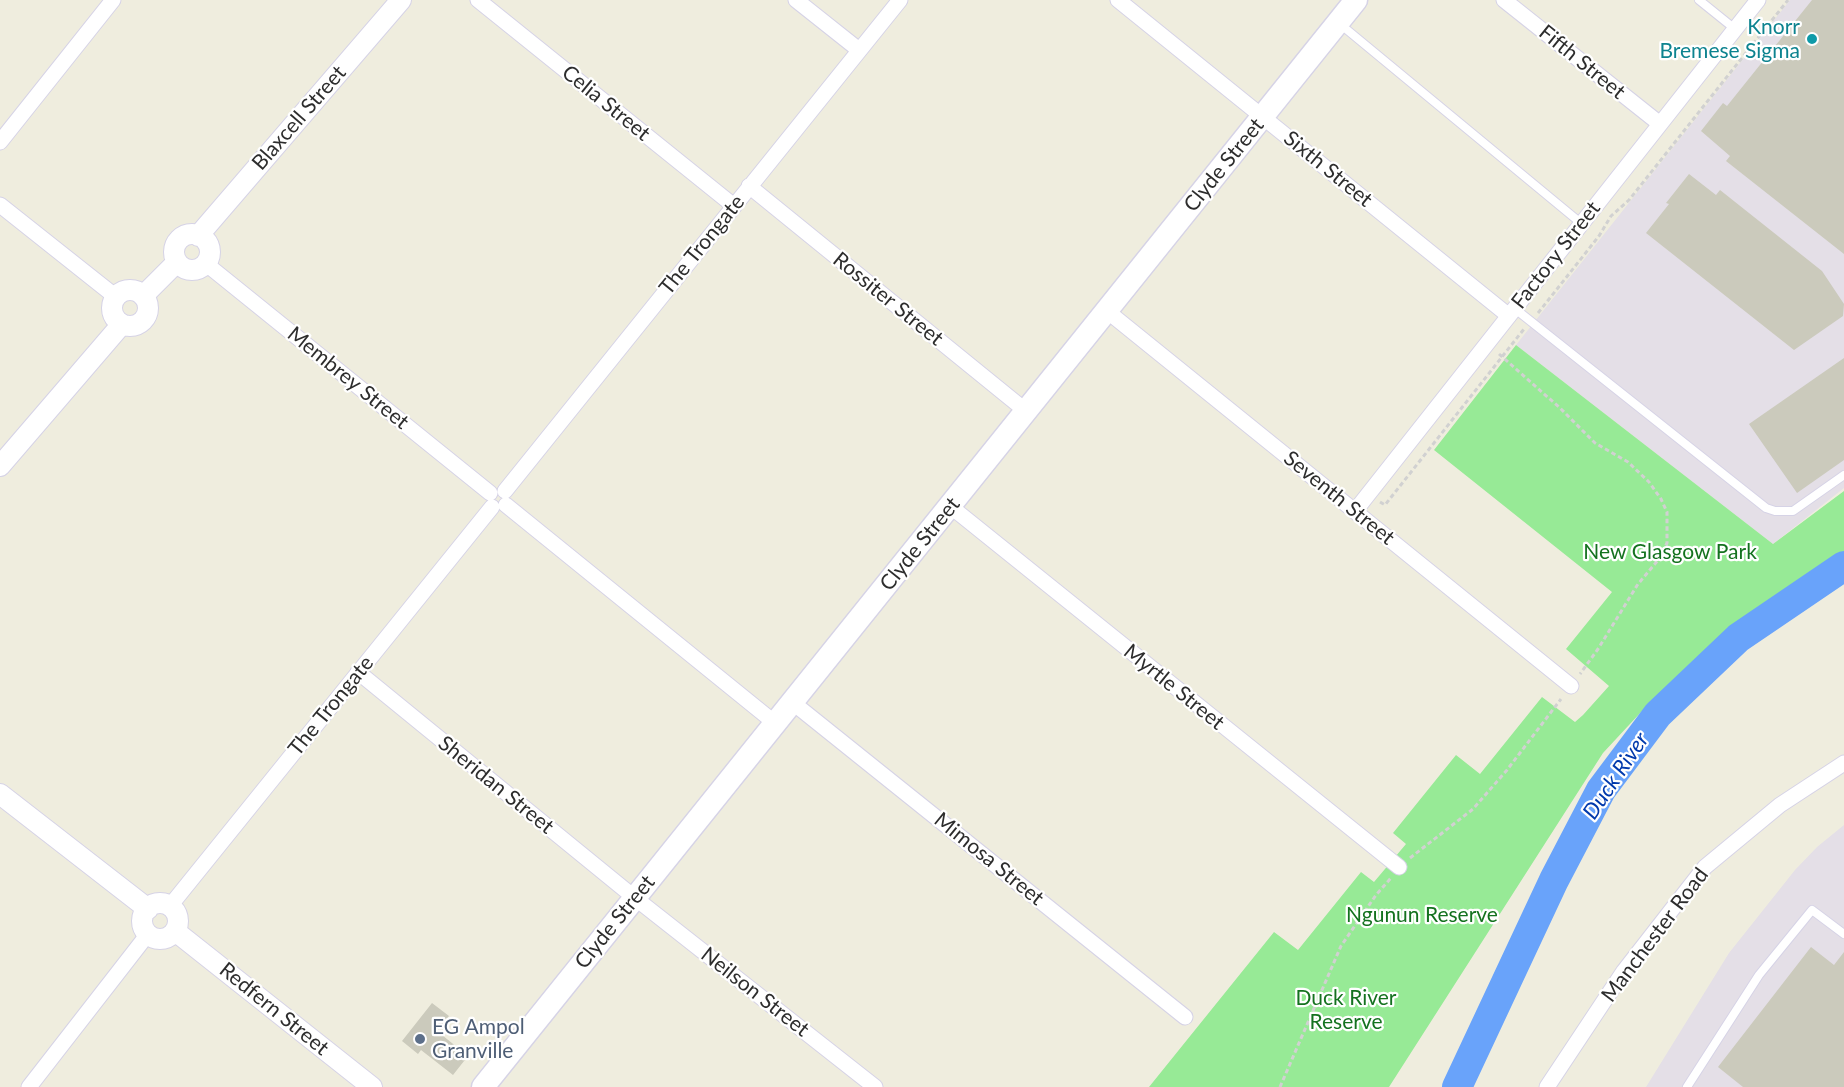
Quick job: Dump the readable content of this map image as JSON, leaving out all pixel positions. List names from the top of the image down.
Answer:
{
  "streets": {
    "main road": ["Clyde Street"],
    "street": [
      "Fifth Street",
      "Celia Street",
      "Blaxcell Street",
      "Sixth Street",
      "The Trongate",
      "Factory Street",
      "Rossiter Street",
      "Membrey Street",
      "Seventh Street",
      "Myrtle Street",
      "Sheridan Street",
      "Mimosa Street",
      "Manchester Road",
      "Neilson Street",
      "Redfern Street"
    ]
  },
  "crossings": [
    ["Fifth Street", "Factory Street"],
    ["Celia Street", "The Trongate"],
    ["Blaxcell Street", "Membrey Street"],
    ["Clyde Street", "Sixth Street"],
    ["Clyde Street", "Rossiter Street"],
    ["Clyde Street", "Membrey Street"],
    ["Clyde Street", "Seventh Street"],
    ["Clyde Street", "Myrtle Street"],
    ["Clyde Street", "Sheridan Street"],
    ["Clyde Street", "Mimosa Street"],
    ["Clyde Street", "Neilson Street"],
    ["Sixth Street", "Factory Street"],
    ["The Trongate", "Rossiter Street"],
    ["The Trongate", "Membrey Street"],
    ["The Trongate", "Sheridan Street"],
    ["The Trongate", "Redfern Street"],
    ["Factory Street", "Seventh Street"],
    ["Sheridan Street", "Neilson Street"]
  ],
  "water": ["Duck River"],
  "parks": ["New Glasgow Park", "Ngunun Reserve", "Duck River Reserve"],
  "places": ["Knorr Bremese Sigma", "EG Ampol Granville"]
}
